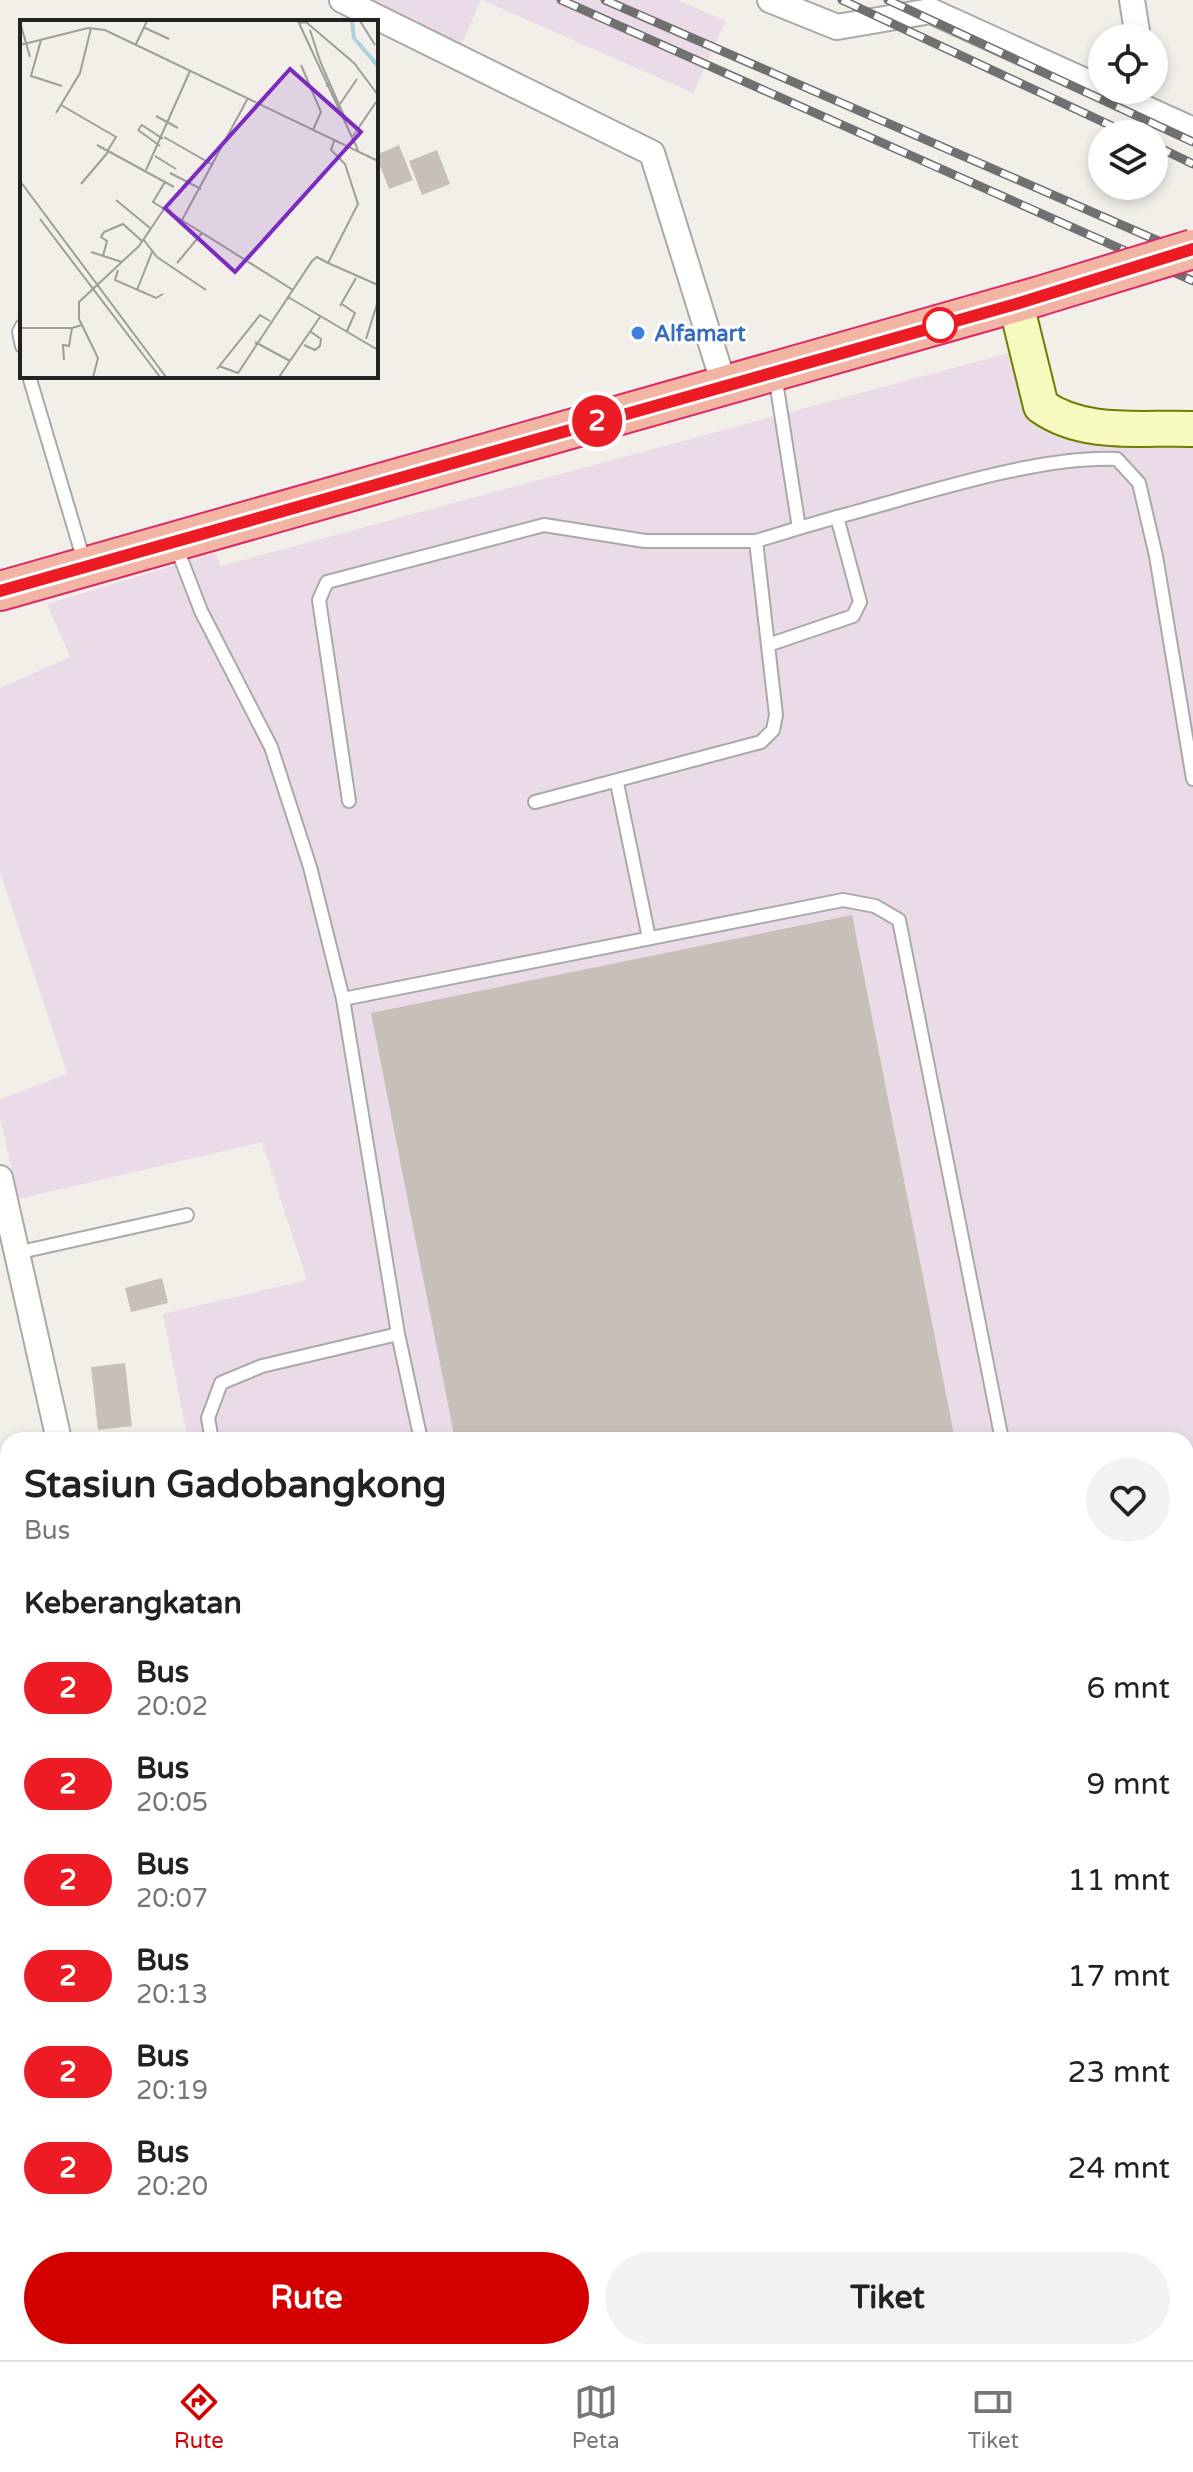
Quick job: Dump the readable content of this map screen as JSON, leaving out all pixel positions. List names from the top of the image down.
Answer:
{
  "places": ["Alfamart"],
  "lines": ["bus line 2"],
  "page": {
    "on_map": "2",
    "heading": [
      ["Stasiun Gadobangkong", "Bus"],
      "Keberangkatan"
    ],
    "list": [
      {
        "mark": "2",
        "name": "Bus",
        "note": "20:02",
        "value": "6 mnt"
      },
      {
        "mark": "2",
        "name": "Bus",
        "note": "20:05",
        "value": "9 mnt"
      },
      {
        "mark": "2",
        "name": "Bus",
        "note": "20:07",
        "value": "11 mnt"
      },
      {
        "mark": "2",
        "name": "Bus",
        "note": "20:13",
        "value": "17 mnt"
      },
      {
        "mark": "2",
        "name": "Bus",
        "note": "20:19",
        "value": "23 mnt"
      },
      {
        "mark": "2",
        "name": "Bus",
        "note": "20:20",
        "value": "24 mnt"
      }
    ],
    "buttons": ["Rute", "Tiket"],
    "tabs": ["Rute", "Peta", "Tiket"]
  }
}
